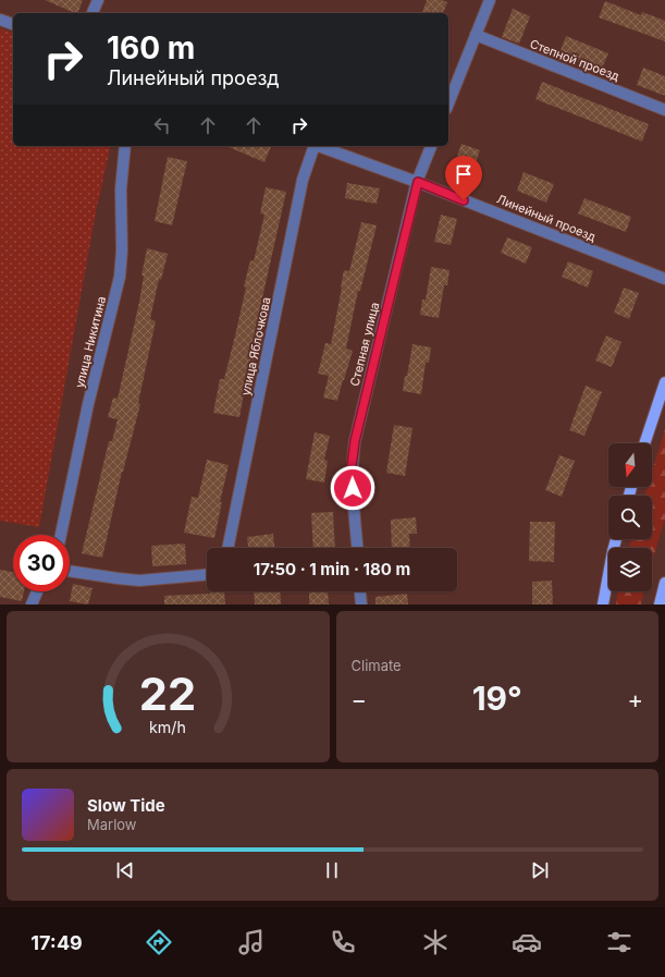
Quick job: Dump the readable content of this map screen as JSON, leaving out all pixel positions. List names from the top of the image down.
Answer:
{
  "streets": {
    "street": [
      "Степной проезд",
      "Линейный проезд",
      "улица Никитина",
      "Степная улица",
      "улица Яблочкова"
    ]
  },
  "crossings": [
    ["Линейный проезд", "Степная улица"]
  ],
  "north": "bottom",
  "page": {
    "turn": ["160 m", "Линейный проезд"],
    "limit": "30",
    "trip": "17:50 · 1 min · 180 m",
    "tile": "Climate",
    "heat": ["−", "19°", "+"],
    "song": ["Slow Tide", "Marlow"],
    "tabs": "17:49",
    "gauge": ["22", "km/h"]
  }
}
